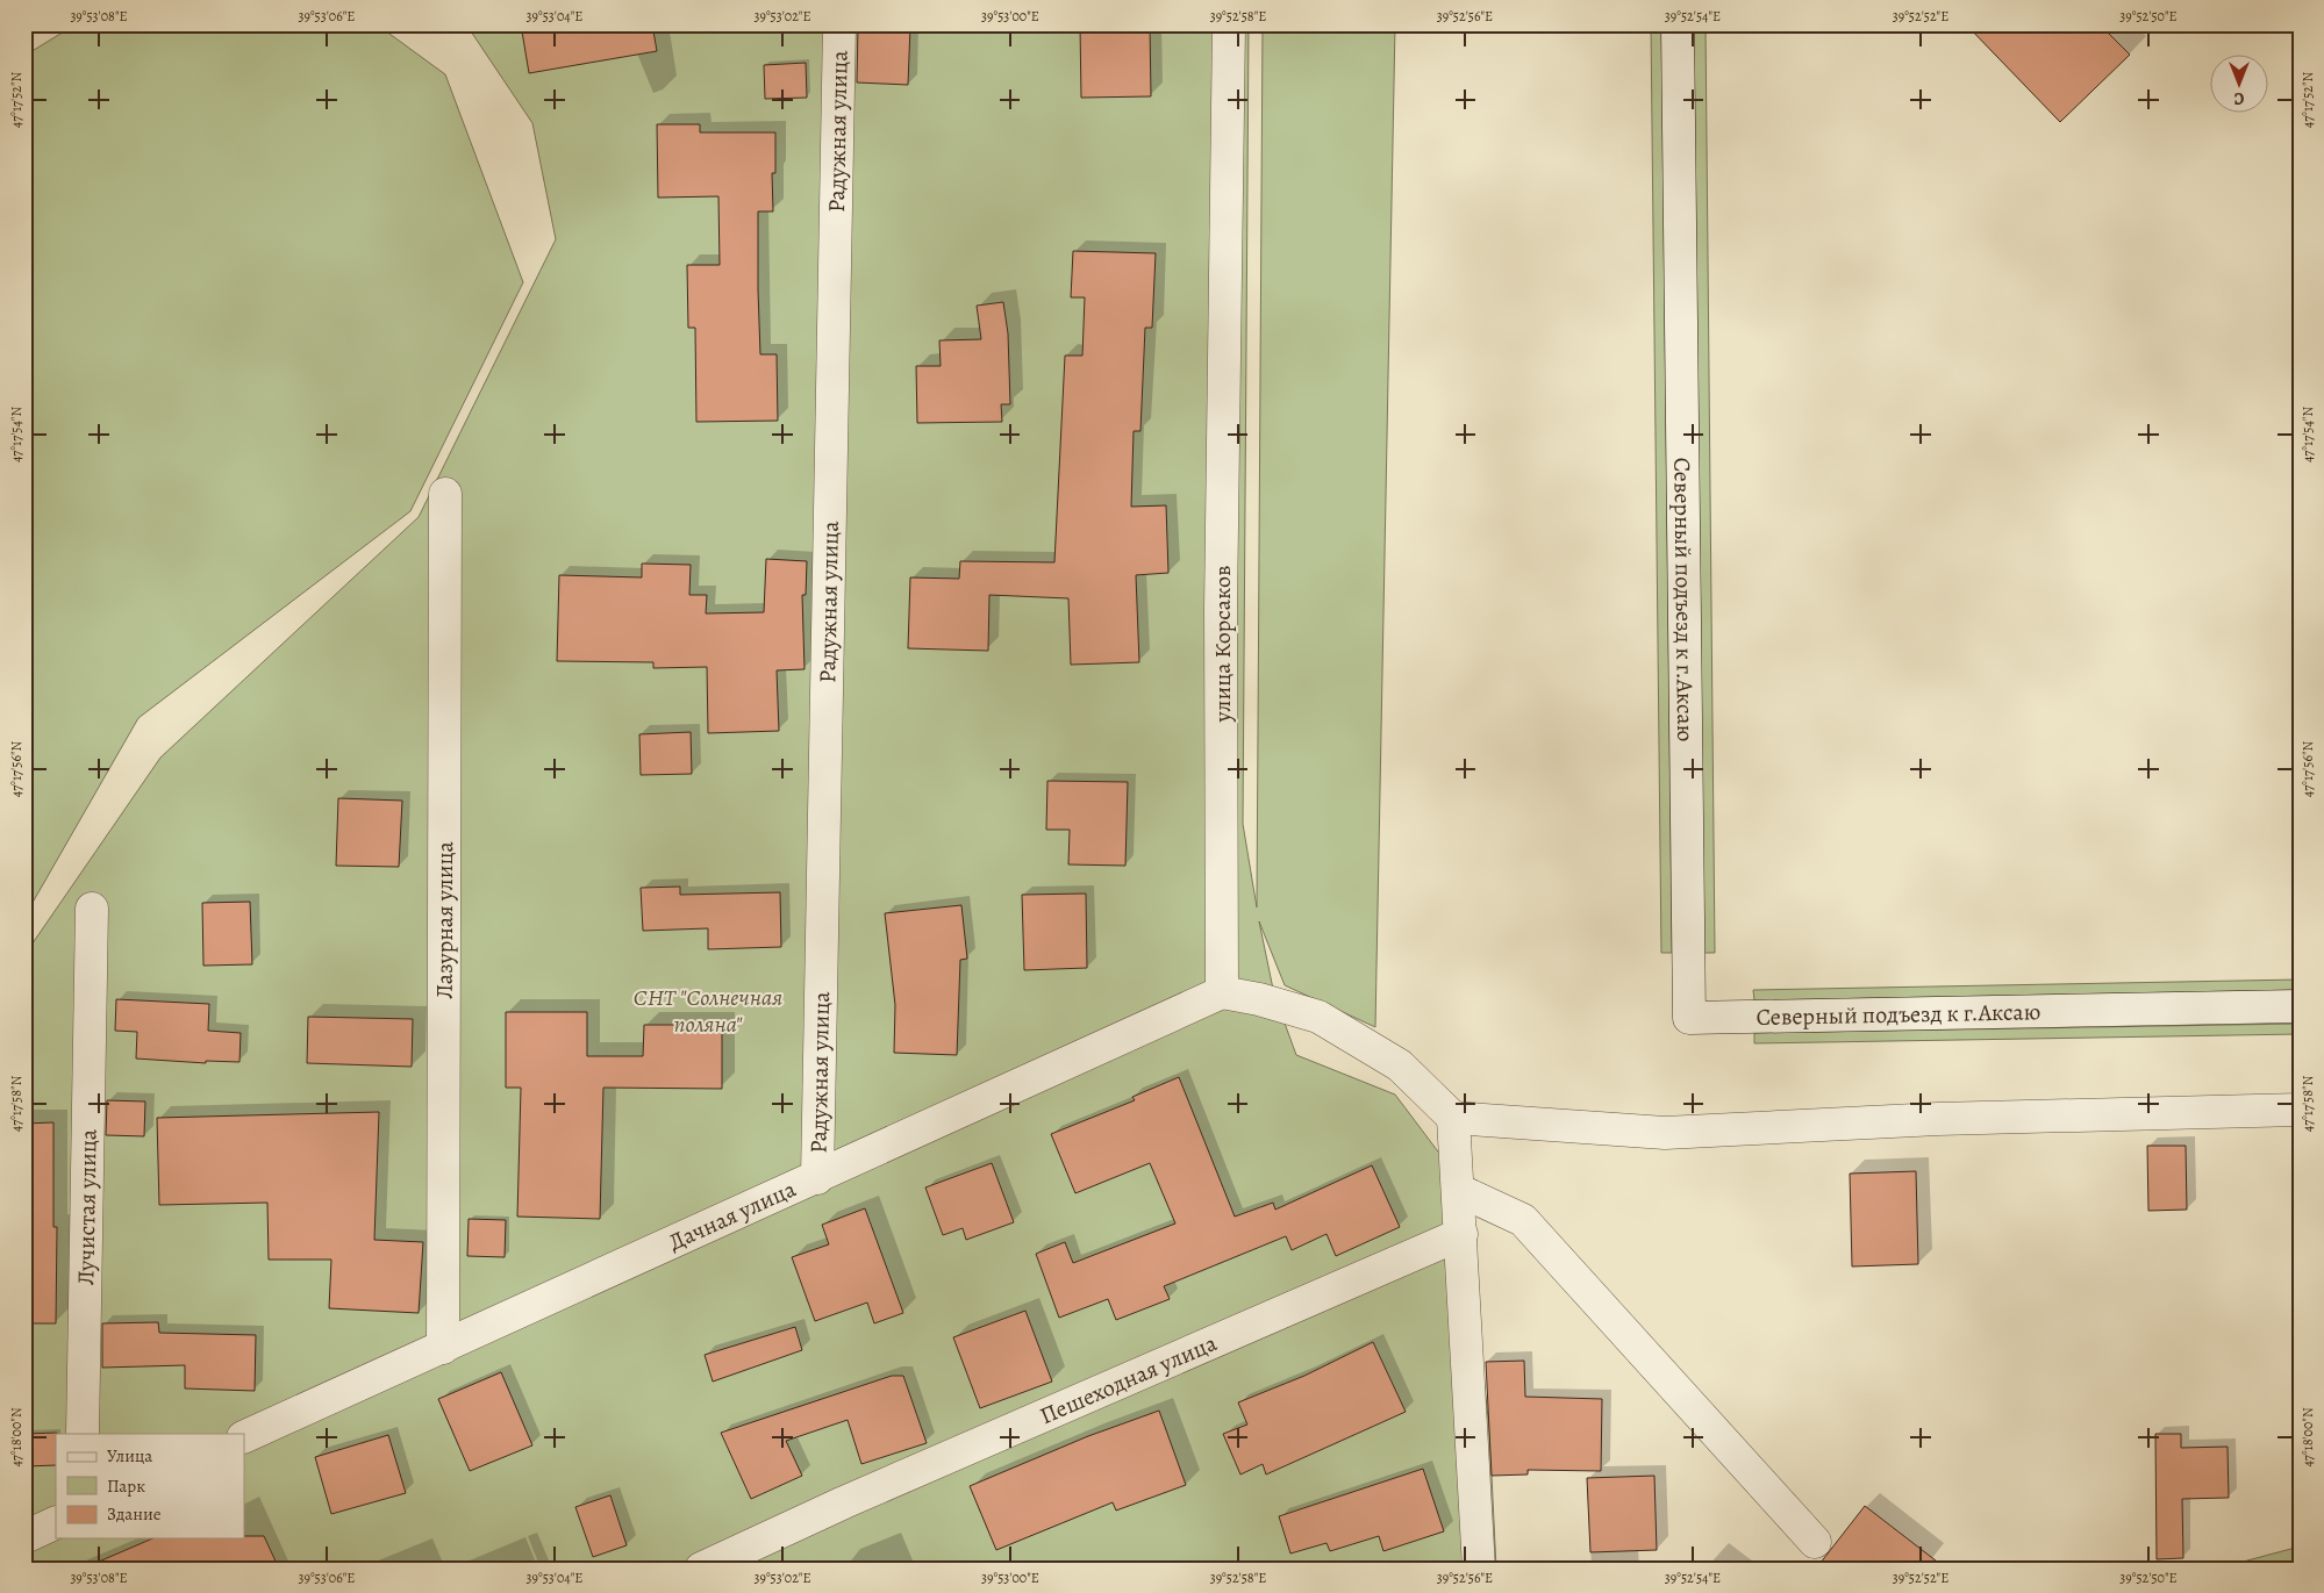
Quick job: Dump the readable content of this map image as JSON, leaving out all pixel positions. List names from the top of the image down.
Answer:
{
  "streets": {
    "street": [
      "Радужная улица",
      "Северный подъезд к г.Аксаю",
      "улица Корсаков",
      "Лазурная улица",
      "Лучистая улица",
      "Дачная улица",
      "Пешеходная улица"
    ]
  },
  "crossings": [
    ["Радужная улица", "Дачная улица"],
    ["улица Корсаков", "Дачная улица"],
    ["Лазурная улица", "Дачная улица"]
  ],
  "parks": ["СНТ \"Солнечная поляна\""],
  "legend": ["Улица", "Парк", "Здание"],
  "north": "bottom",
  "coordinates": [
    "39°53'08\"E",
    "39°53'06\"E",
    "39°53'04\"E",
    "39°53'02\"E",
    "39°53'00\"E",
    "39°52'58\"E",
    "39°52'56\"E",
    "39°52'54\"E",
    "39°52'52\"E",
    "39°52'50\"E",
    "47°17'52\"N",
    "47°17'54\"N",
    "47°17'56\"N",
    "47°17'58\"N",
    "47°18'00\"N"
  ]
}
